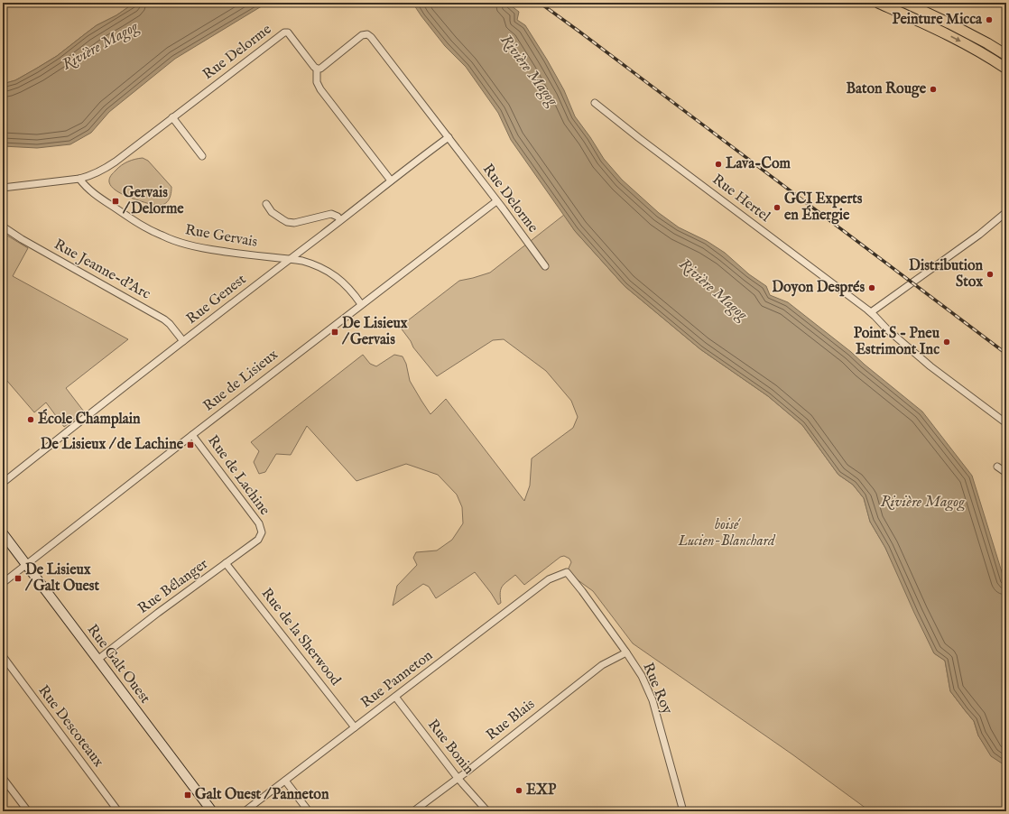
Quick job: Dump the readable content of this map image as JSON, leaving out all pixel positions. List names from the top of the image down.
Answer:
{
  "streets": {
    "street": [
      "Rue Delorme",
      "Rue Hertel",
      "Rue Gervais",
      "Rue Jeanne-d'Arc",
      "Rue Genest",
      "Rue de Lisieux",
      "Rue de Lachine",
      "Rue Bélanger",
      "Rue de la Sherwood",
      "Rue Galt Ouest",
      "Rue Panneton",
      "Rue Roy",
      "Rue Blais",
      "Rue Descoteaux",
      "Rue Bonin"
    ]
  },
  "crossings": [
    ["Rue Delorme", "Rue Gervais"],
    ["Rue Delorme", "Rue Genest"],
    ["Rue Delorme", "Rue de Lisieux"],
    ["Rue Gervais", "Rue Genest"],
    ["Rue Gervais", "Rue de Lisieux"],
    ["Rue Jeanne-d'Arc", "Rue Genest"],
    ["Rue de Lisieux", "Rue de Lachine"],
    ["Rue de Lisieux", "Rue Galt Ouest"],
    ["Rue de Lachine", "Rue Bélanger"],
    ["Rue Bélanger", "Rue de la Sherwood"],
    ["Rue Bélanger", "Rue Galt Ouest"],
    ["Rue de la Sherwood", "Rue Panneton"],
    ["Rue Panneton", "Rue Roy"],
    ["Rue Panneton", "Rue Bonin"],
    ["Rue Roy", "Rue Blais"],
    ["Rue Blais", "Rue Bonin"]
  ],
  "water": ["Rivière Magog"],
  "parks": ["boisé Lucien-Blanchard"],
  "places": {
    "other": [
      "Peinture Micca",
      "Baton Rouge",
      "Lava-Com",
      "GCI Experts en Énergie",
      "Distribution Stox",
      "Doyon Després",
      "Point S - Pneu Estrimont Inc",
      "École Champlain",
      "EXP"
    ],
    "transit": [
      "Gervais / Delorme",
      "De Lisieux / Gervais",
      "De Lisieux / de Lachine",
      "De Lisieux / Galt Ouest",
      "Galt Ouest / Panneton"
    ]
  }
}
